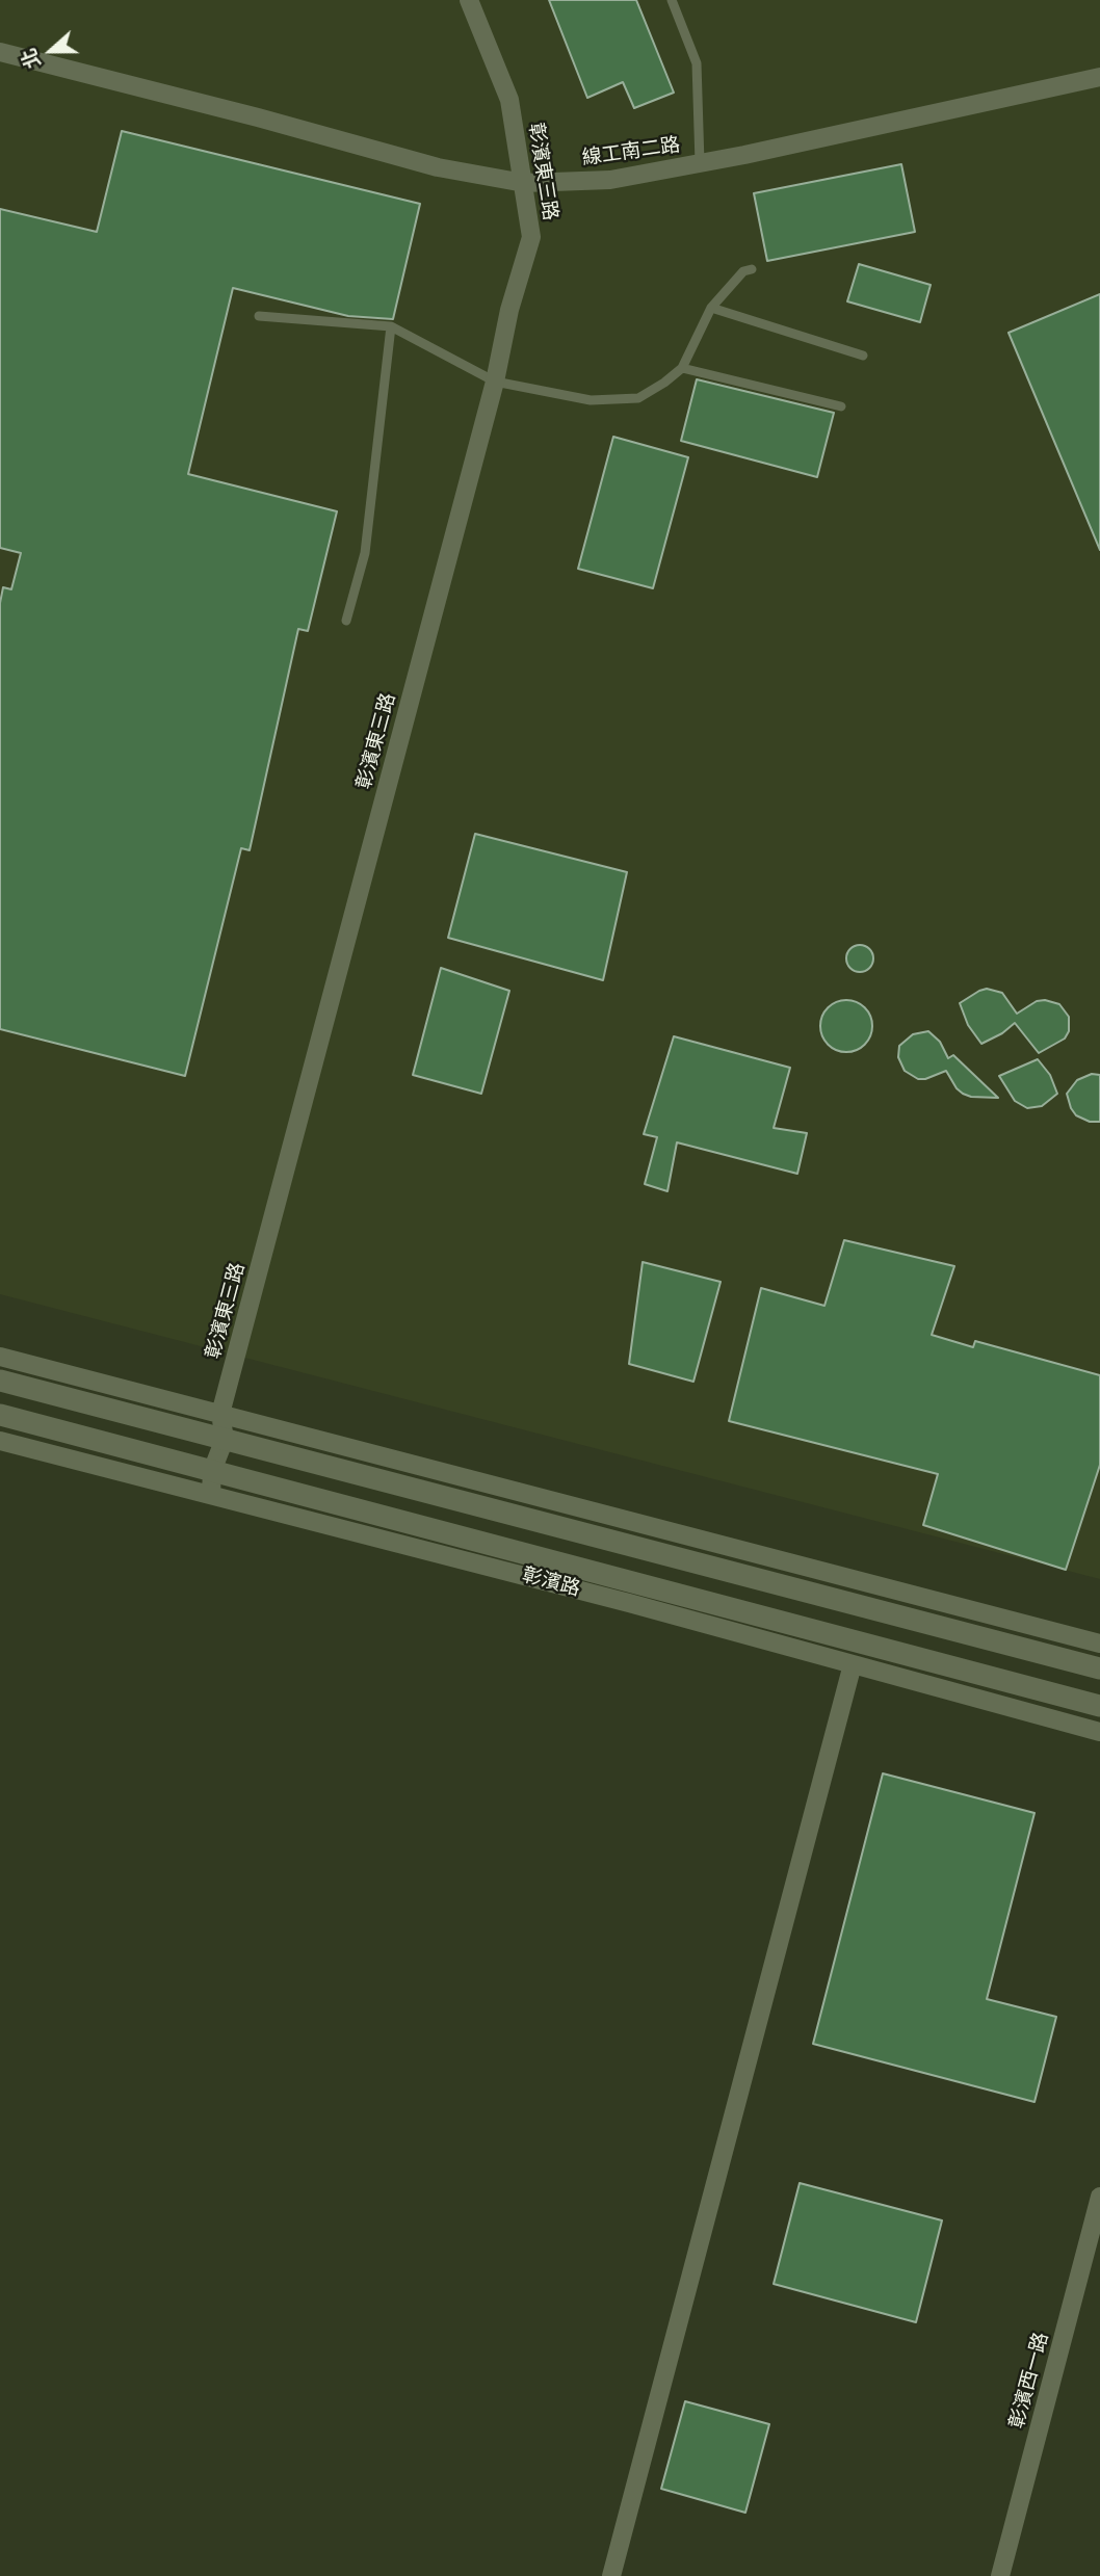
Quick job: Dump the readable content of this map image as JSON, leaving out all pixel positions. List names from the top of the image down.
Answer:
{
  "streets": {
    "street": [
      "線工南二路",
      "彰濱東三路",
      "彰濱路",
      "彰濱西一路"
    ]
  },
  "crossings": [
    ["線工南二路", "彰濱東三路"]
  ],
  "north": "left"
}
